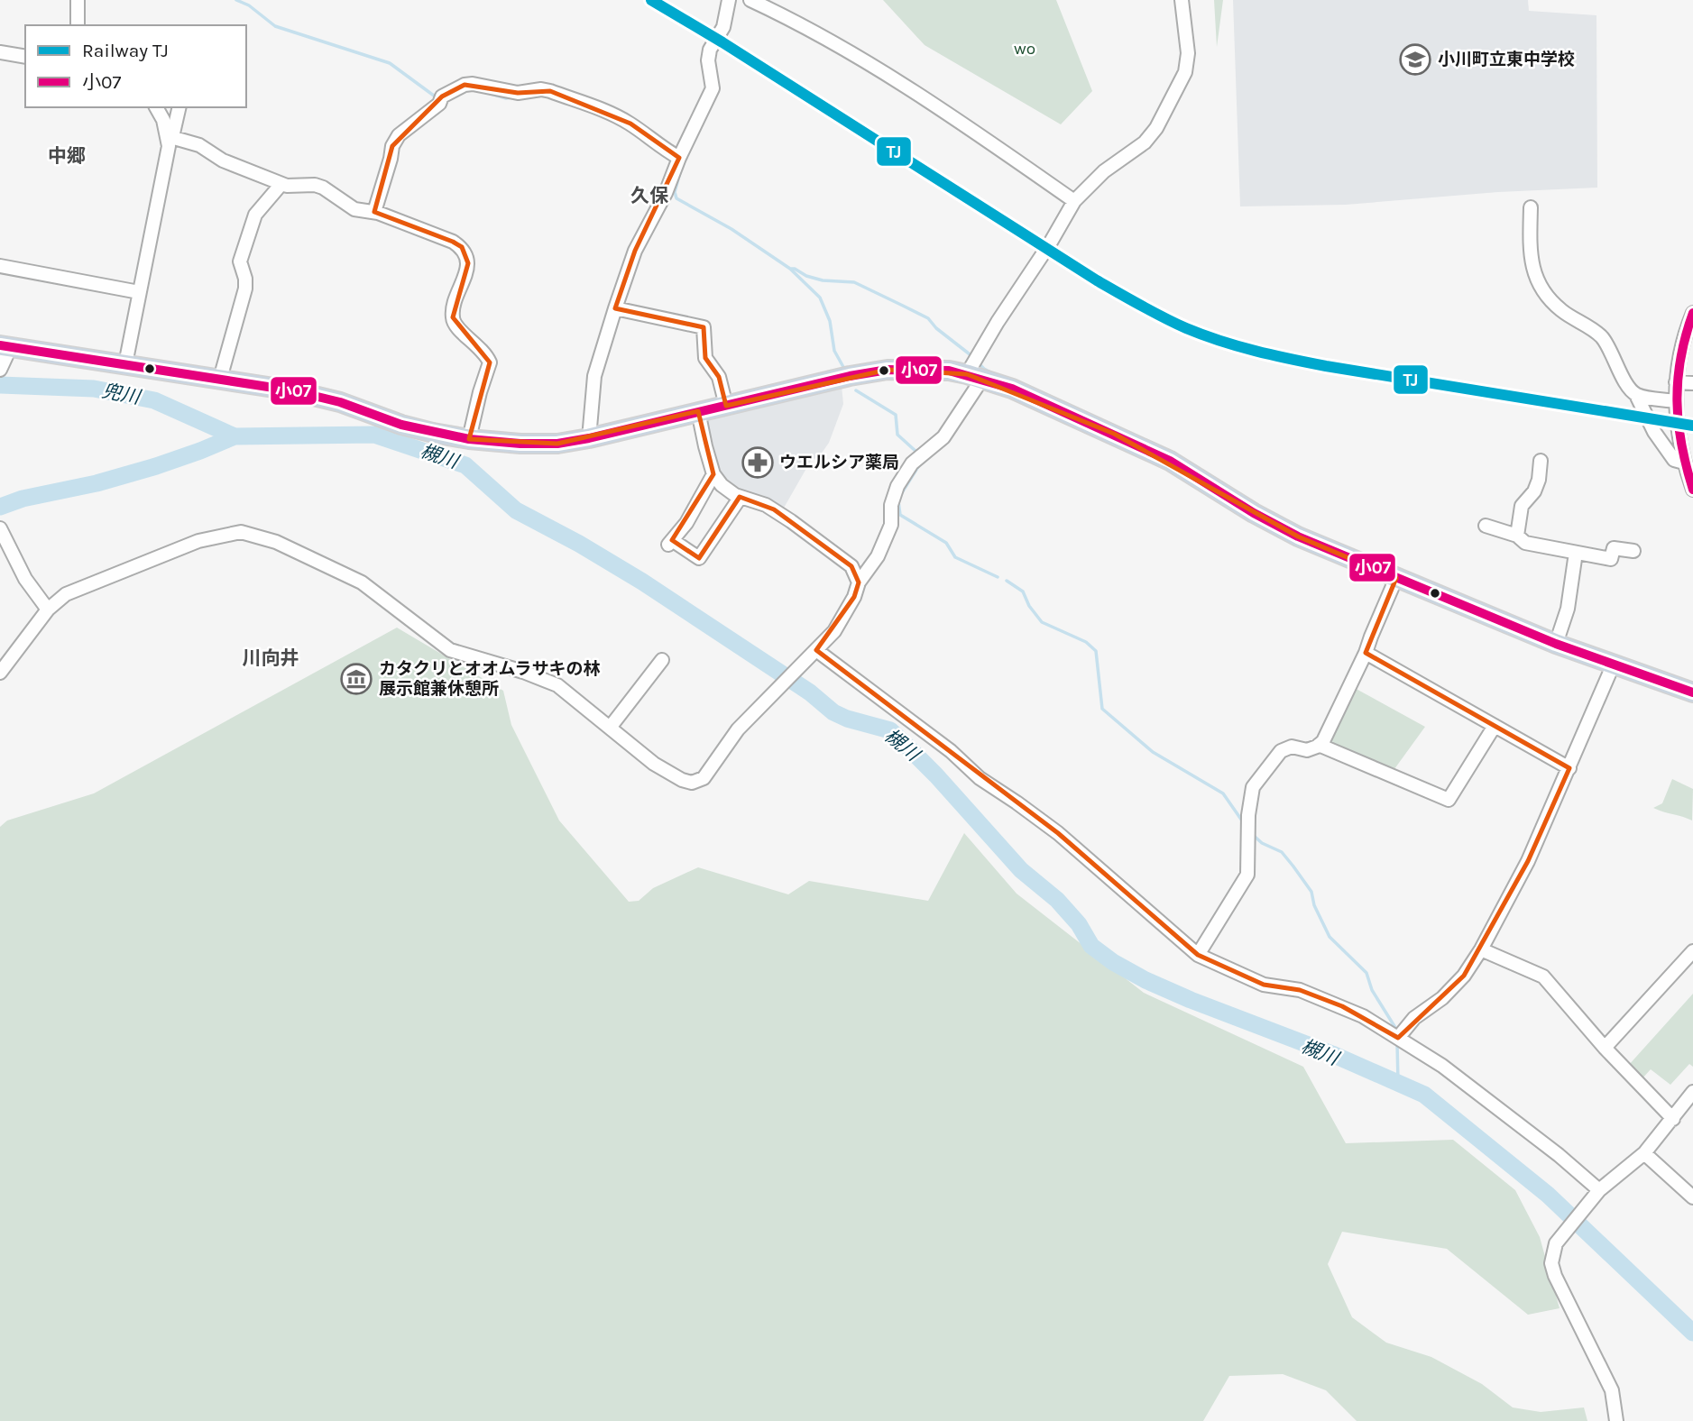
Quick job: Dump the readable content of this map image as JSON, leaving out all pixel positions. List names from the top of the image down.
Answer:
{
  "districts": ["中郷", "久保", "川向井"],
  "water": ["兜川", "槻川"],
  "parks": ["wo"],
  "places": {
    "school or university": ["小川町立東中学校"],
    "pharmacy": ["ウエルシア薬局"],
    "museum": ["カタクリとオオムラサキの林 展示館兼休憩所"]
  },
  "lines": ["rail line TJ", "transit line 小07"],
  "legend": ["Railway TJ", "小07"]
}
